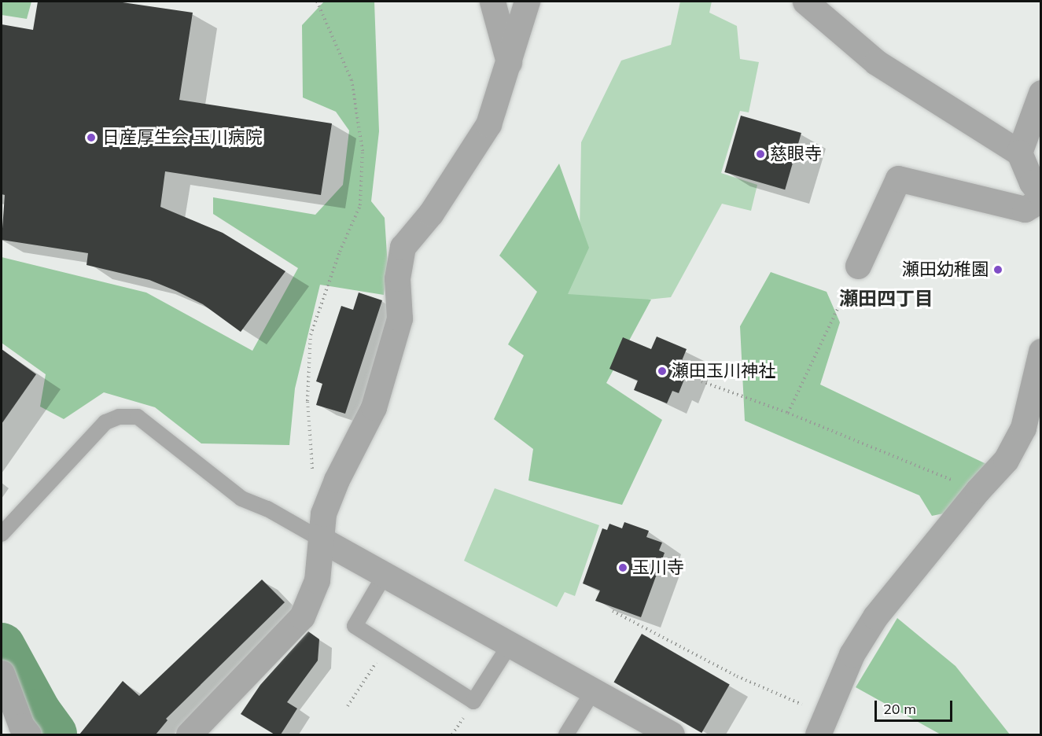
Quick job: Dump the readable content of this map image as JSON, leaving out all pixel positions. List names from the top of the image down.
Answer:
{
  "districts": ["瀬田四丁目"],
  "places": [
    "日産厚生会 玉川病院",
    "慈眼寺",
    "瀬田幼稚園",
    "瀬田玉川神社",
    "玉川寺"
  ],
  "scale_bar": "20 m"
}
